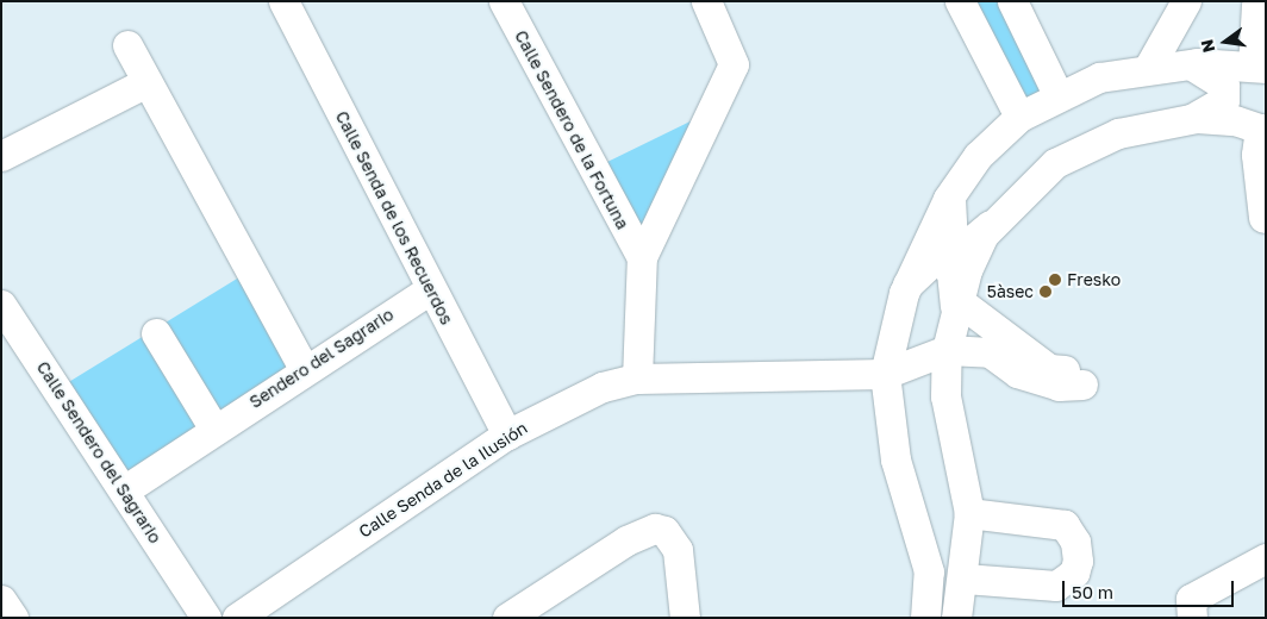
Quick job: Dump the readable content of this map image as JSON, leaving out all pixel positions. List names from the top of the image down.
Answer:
{
  "streets": {
    "street": [
      "Calle Sendero de la Fortuna",
      "Calle Senda de los Recuerdos",
      "Sendero del Sagrario",
      "Calle Sendero del Sagrario",
      "Calle Senda de la Ilusión"
    ]
  },
  "crossings": [
    ["Calle Senda de los Recuerdos", "Sendero del Sagrario"],
    ["Calle Senda de los Recuerdos", "Calle Senda de la Ilusión"],
    ["Sendero del Sagrario", "Calle Sendero del Sagrario"]
  ],
  "places": ["Fresko", "5àsec"],
  "scale_bar": "50 m",
  "north": "left"
}
